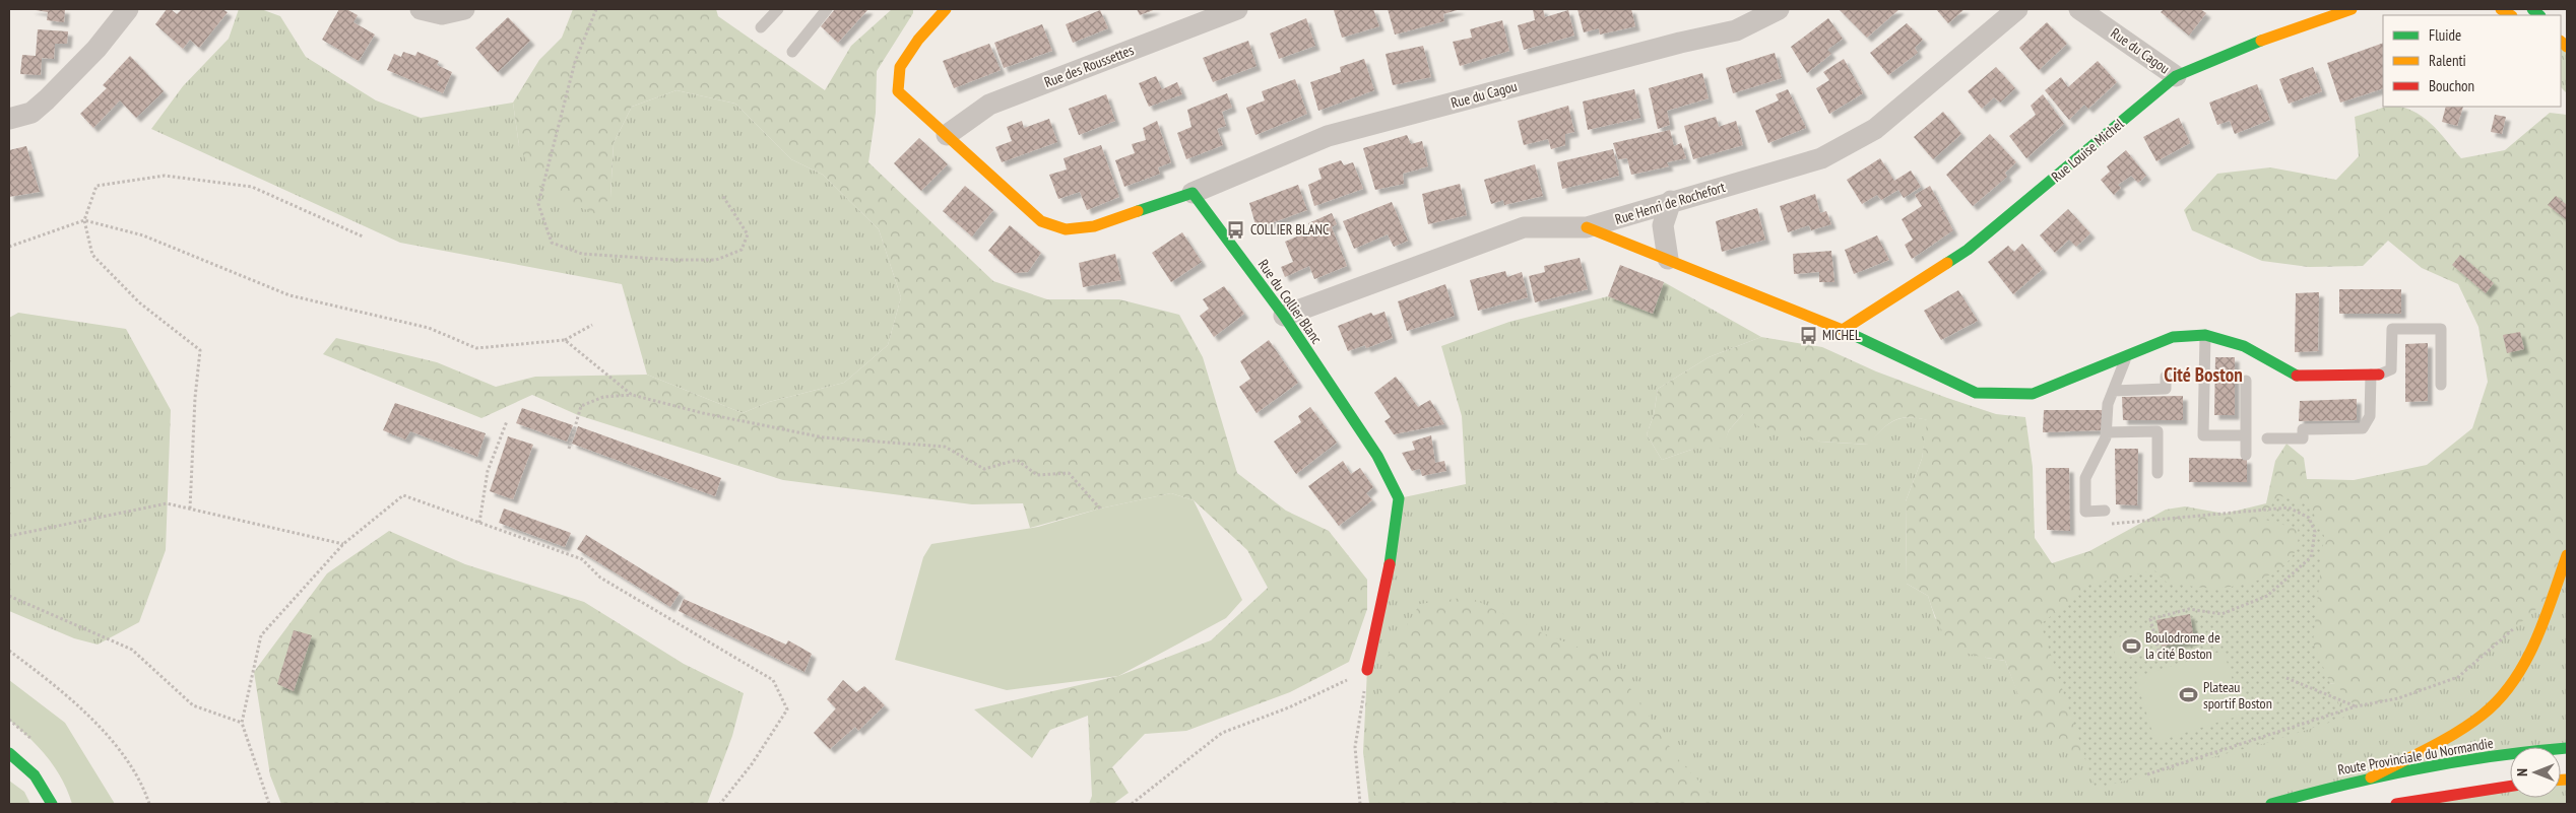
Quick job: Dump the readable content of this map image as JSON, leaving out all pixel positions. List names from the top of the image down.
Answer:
{
  "streets": {
    "main road": ["Rue Louise Michel", "Rue du Collier Blanc", "Route Provinciale du Normandie"],
    "street": ["Rue du Cagou", "Rue des Roussettes", "Rue Henri de Rochefort"]
  },
  "crossings": [
    ["Rue du Cagou", "Rue Louise Michel"],
    ["Rue du Cagou", "Rue du Collier Blanc"],
    ["Rue Henri de Rochefort", "Rue du Collier Blanc"]
  ],
  "districts": ["Cité Boston"],
  "places": {
    "bus stop": ["COLLIER BLANC", "MICHEL"],
    "sports": ["Boulodrome de la cité Boston", "Plateau sportif Boston"]
  },
  "legend": ["Fluide", "Ralenti", "Bouchon"],
  "north": "left"
}
